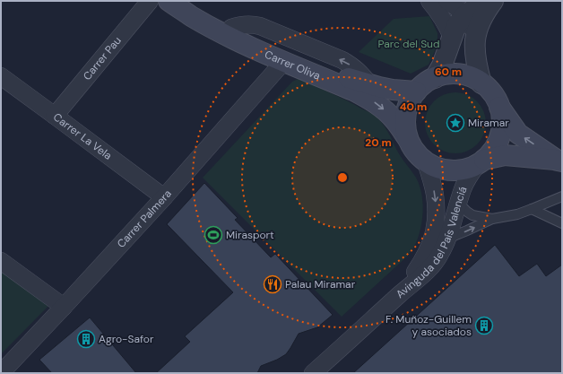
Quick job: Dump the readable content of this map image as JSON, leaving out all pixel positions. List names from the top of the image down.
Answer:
{
  "streets": {
    "main road": ["Carrer Oliva"],
    "street": [
      "Carrer Pau",
      "Carrer La Vela",
      "Carrer Palmera",
      "Avinguda del País Valenciá"
    ]
  },
  "crossings": [
    ["Carrer Pau", "Carrer La Vela"],
    ["Carrer Oliva", "Carrer Palmera"],
    ["Carrer Oliva", "Avinguda del País Valenciá"],
    ["Carrer La Vela", "Carrer Palmera"]
  ],
  "parks": ["Parc del Sud"],
  "places": {
    "place": ["Miramar"],
    "sports": ["Mirasport"],
    "restaurant": ["Palau Miramar"],
    "building": ["F. Muñoz-Guillem y asociados", "Agro-Safor"]
  },
  "rings": ["60 m", "40 m", "20 m"]
}
